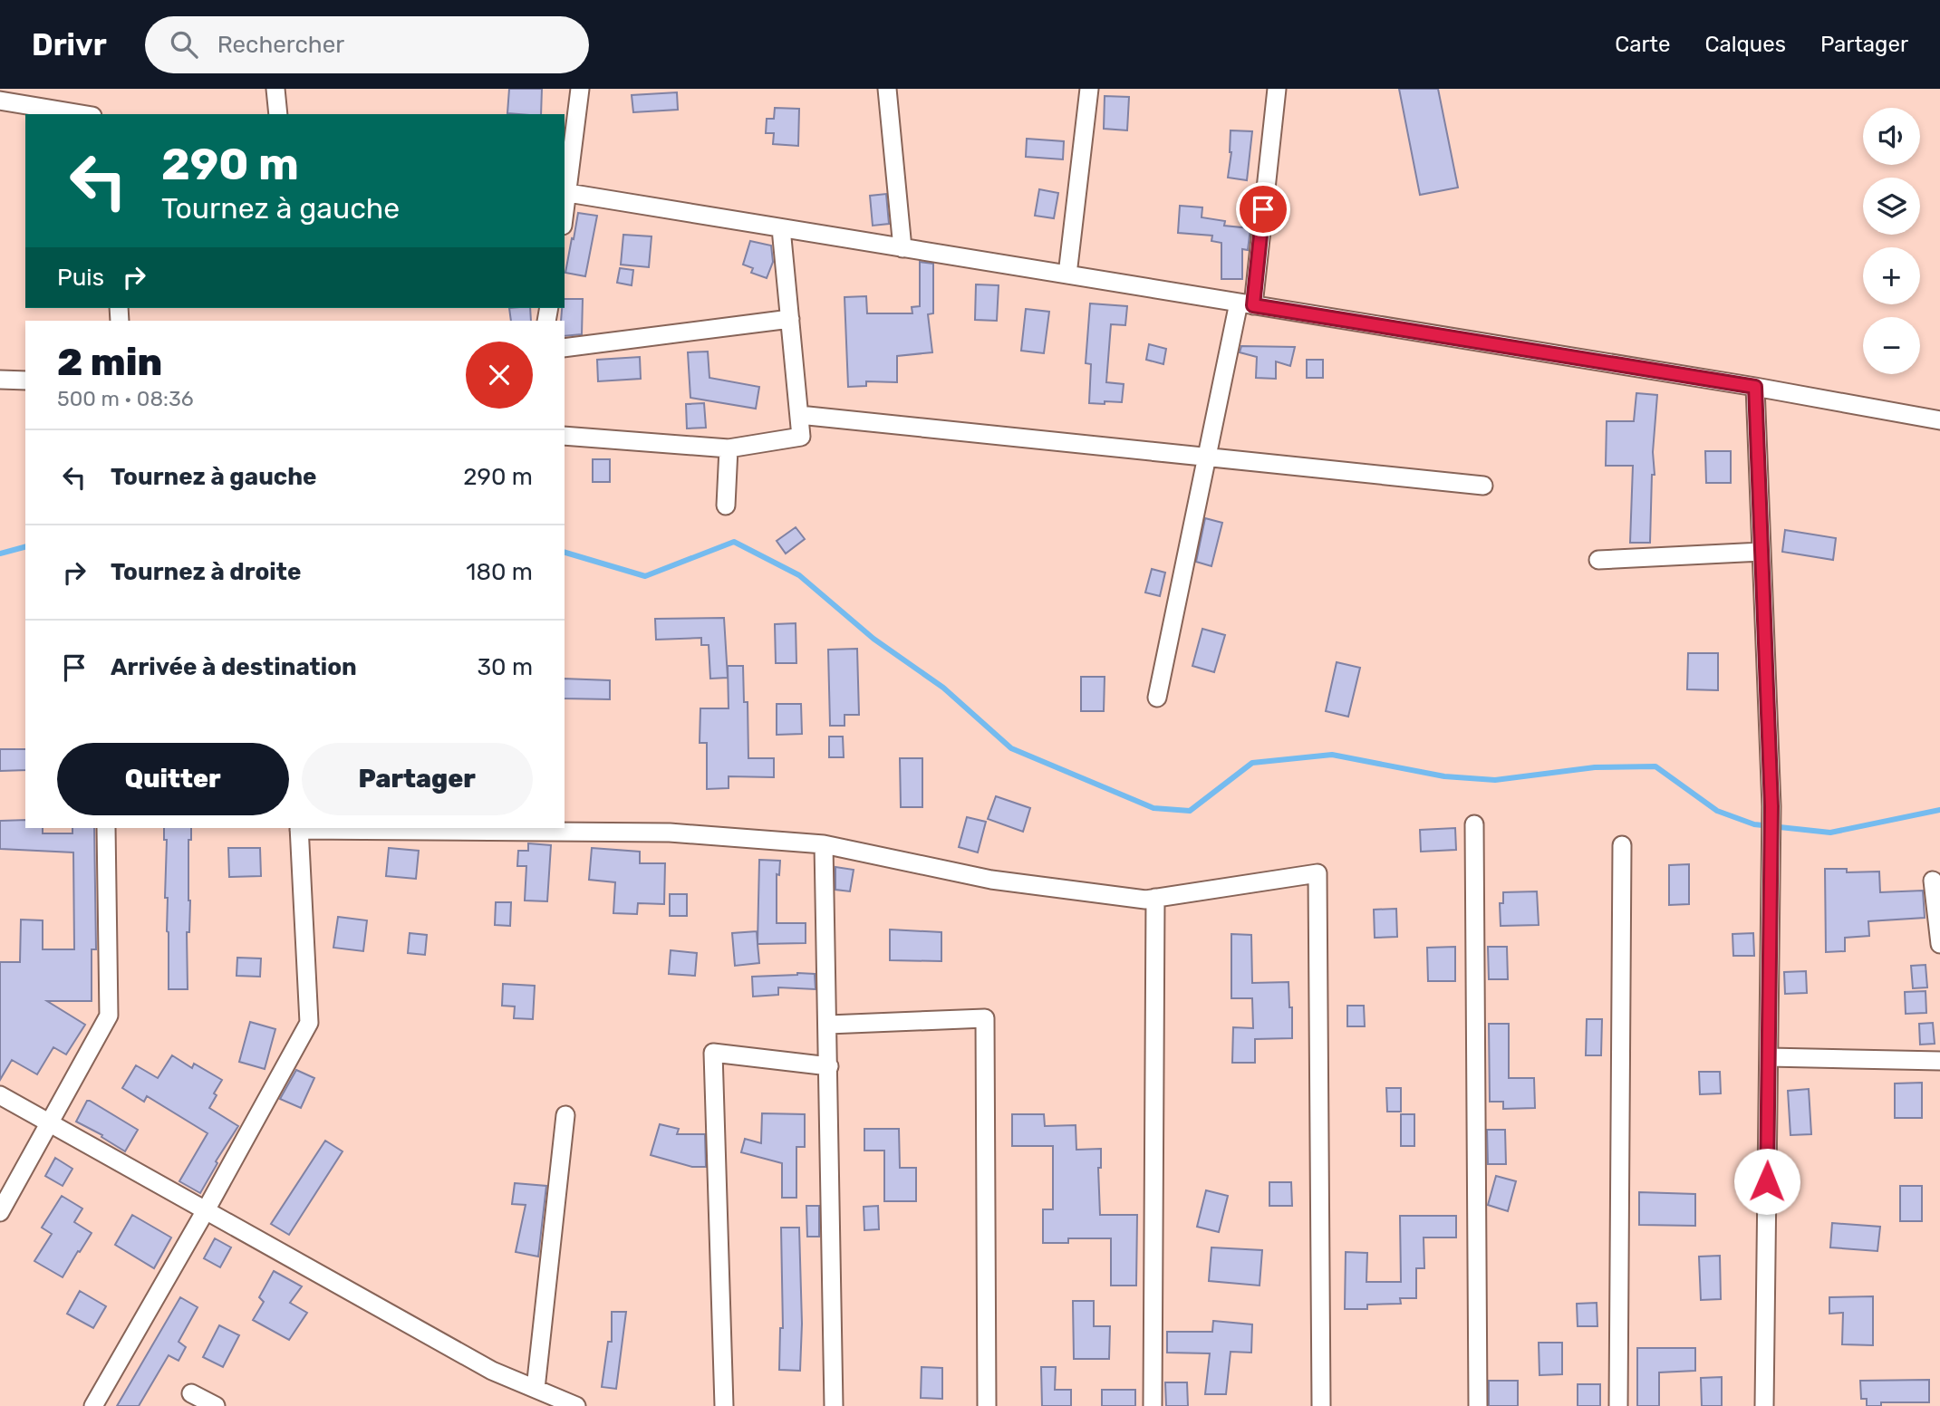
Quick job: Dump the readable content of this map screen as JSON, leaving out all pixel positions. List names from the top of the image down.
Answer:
{
  "page": {
    "header": "Drivr",
    "search": "Rechercher",
    "nav": ["Carte", "Calques", "Partager"],
    "map_buttons": ["+", "−"],
    "turn": ["290 m", "Tournez à gauche"],
    "then": "Puis",
    "heading": ["2 min", "500 m · 08:36"],
    "list": [
      {
        "name": "Tournez à gauche",
        "value": "290 m"
      },
      {
        "name": "Tournez à droite",
        "value": "180 m"
      },
      {
        "name": "Arrivée à destination",
        "value": "30 m"
      }
    ],
    "buttons": ["Quitter", "Partager"]
  }
}
